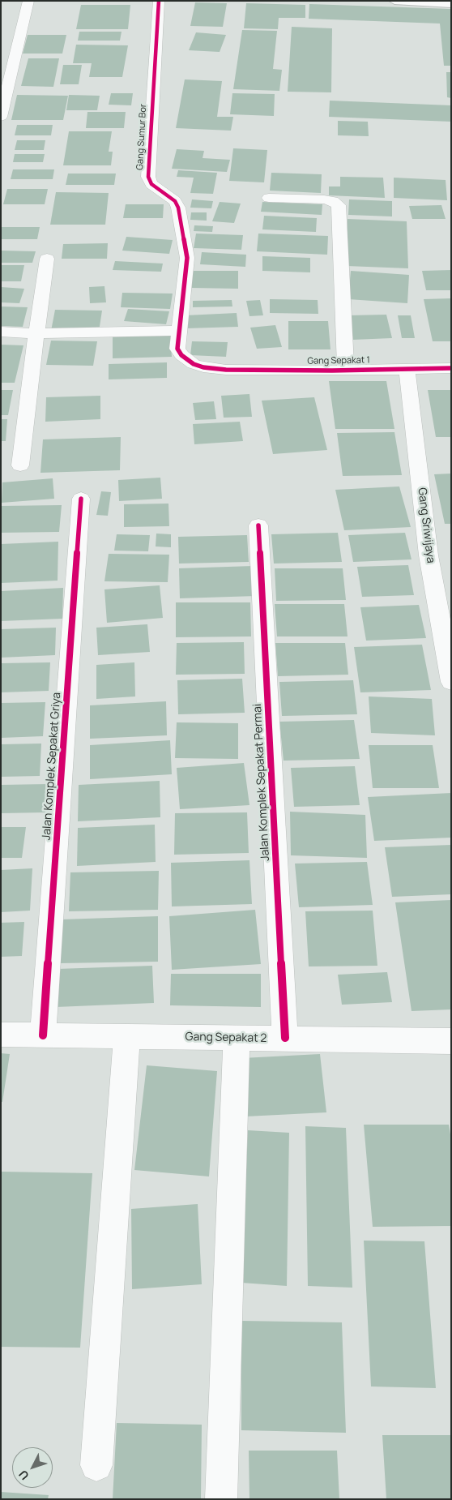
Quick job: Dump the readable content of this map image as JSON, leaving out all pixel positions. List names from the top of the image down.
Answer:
{
  "streets": {
    "street": [
      "Gang Sumur Bor",
      "Gang Sepakat 1",
      "Gang Sriwijaya",
      "Jalan Komplek Sepakat Griya",
      "Jalan Komplek Sepakat Permai",
      "Gang Sepakat 2"
    ]
  },
  "crossings": [
    ["Gang Sumur Bor", "Gang Sepakat 1"],
    ["Gang Sepakat 1", "Gang Sriwijaya"],
    ["Jalan Komplek Sepakat Griya", "Gang Sepakat 2"],
    ["Jalan Komplek Sepakat Permai", "Gang Sepakat 2"]
  ],
  "north": "bottom left"
}
